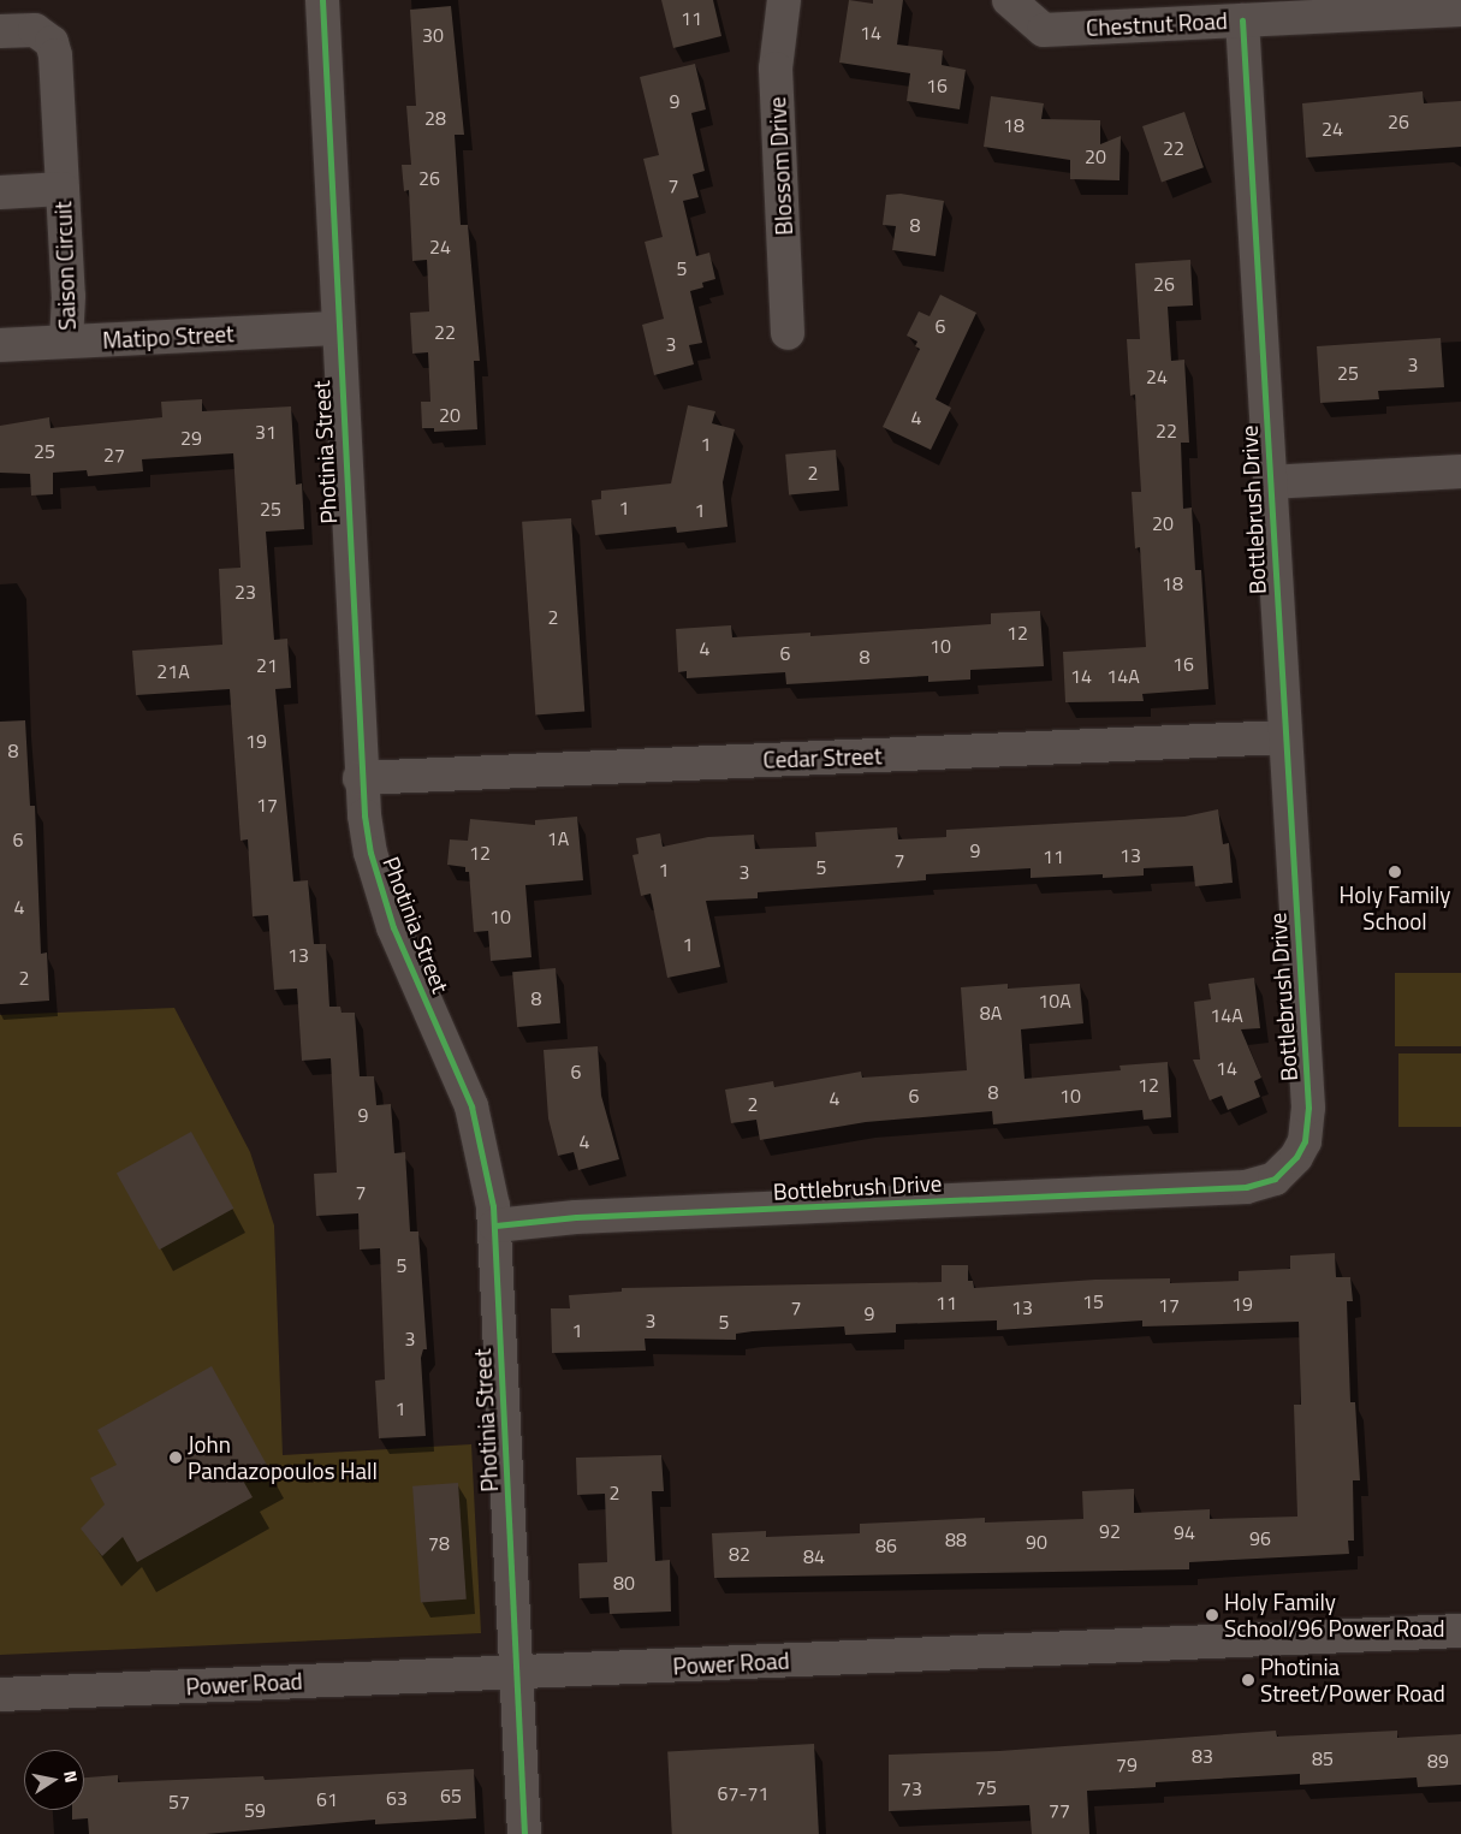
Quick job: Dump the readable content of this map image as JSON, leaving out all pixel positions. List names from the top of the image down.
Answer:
{
  "streets": {
    "street": [
      "Chestnut Road",
      "Blossom Drive",
      "Saison Circuit",
      "Matipo Street",
      "Photinia Street",
      "Bottlebrush Drive",
      "Cedar Street",
      "Power Road"
    ]
  },
  "crossings": [
    ["Chestnut Road", "Bottlebrush Drive"],
    ["Saison Circuit", "Matipo Street"],
    ["Matipo Street", "Photinia Street"],
    ["Photinia Street", "Bottlebrush Drive"],
    ["Photinia Street", "Cedar Street"],
    ["Photinia Street", "Power Road"],
    ["Bottlebrush Drive", "Cedar Street"]
  ],
  "places": [
    "Holy Family School",
    "John Pandazopoulos Hall",
    "Holy Family School/96 Power Road",
    "Photinia Street/Power Road"
  ],
  "house_numbers": [
    "11",
    "14",
    "30",
    "16",
    "9",
    "28",
    "26",
    "18",
    "24",
    "22",
    "20",
    "26",
    "7",
    "8",
    "24",
    "5",
    "26",
    "6",
    "22",
    "3",
    "3",
    "25",
    "24",
    "20",
    "4",
    "22",
    "31",
    "29",
    "1",
    "25",
    "27",
    "2",
    "1",
    "25",
    "1",
    "20",
    "18",
    "23",
    "2",
    "12",
    "10",
    "4",
    "6",
    "8",
    "16",
    "21",
    "21A",
    "14",
    "14A",
    "19",
    "8",
    "17",
    "1A",
    "6",
    "9",
    "12",
    "13",
    "11",
    "7",
    "5",
    "1",
    "3",
    "4",
    "10",
    "1",
    "13",
    "2",
    "8",
    "10A",
    "8A",
    "14A",
    "14",
    "6",
    "12",
    "8",
    "6",
    "10",
    "4",
    "2",
    "9",
    "4",
    "7",
    "5",
    "15",
    "11",
    "19",
    "17",
    "7",
    "13",
    "9",
    "3",
    "5",
    "1",
    "3",
    "1",
    "2",
    "92",
    "94",
    "96",
    "88",
    "90",
    "78",
    "86",
    "82",
    "84",
    "80",
    "83",
    "85",
    "89",
    "79",
    "75",
    "73",
    "67-71",
    "65",
    "63",
    "61",
    "57",
    "59",
    "77"
  ],
  "north": "right"
}
